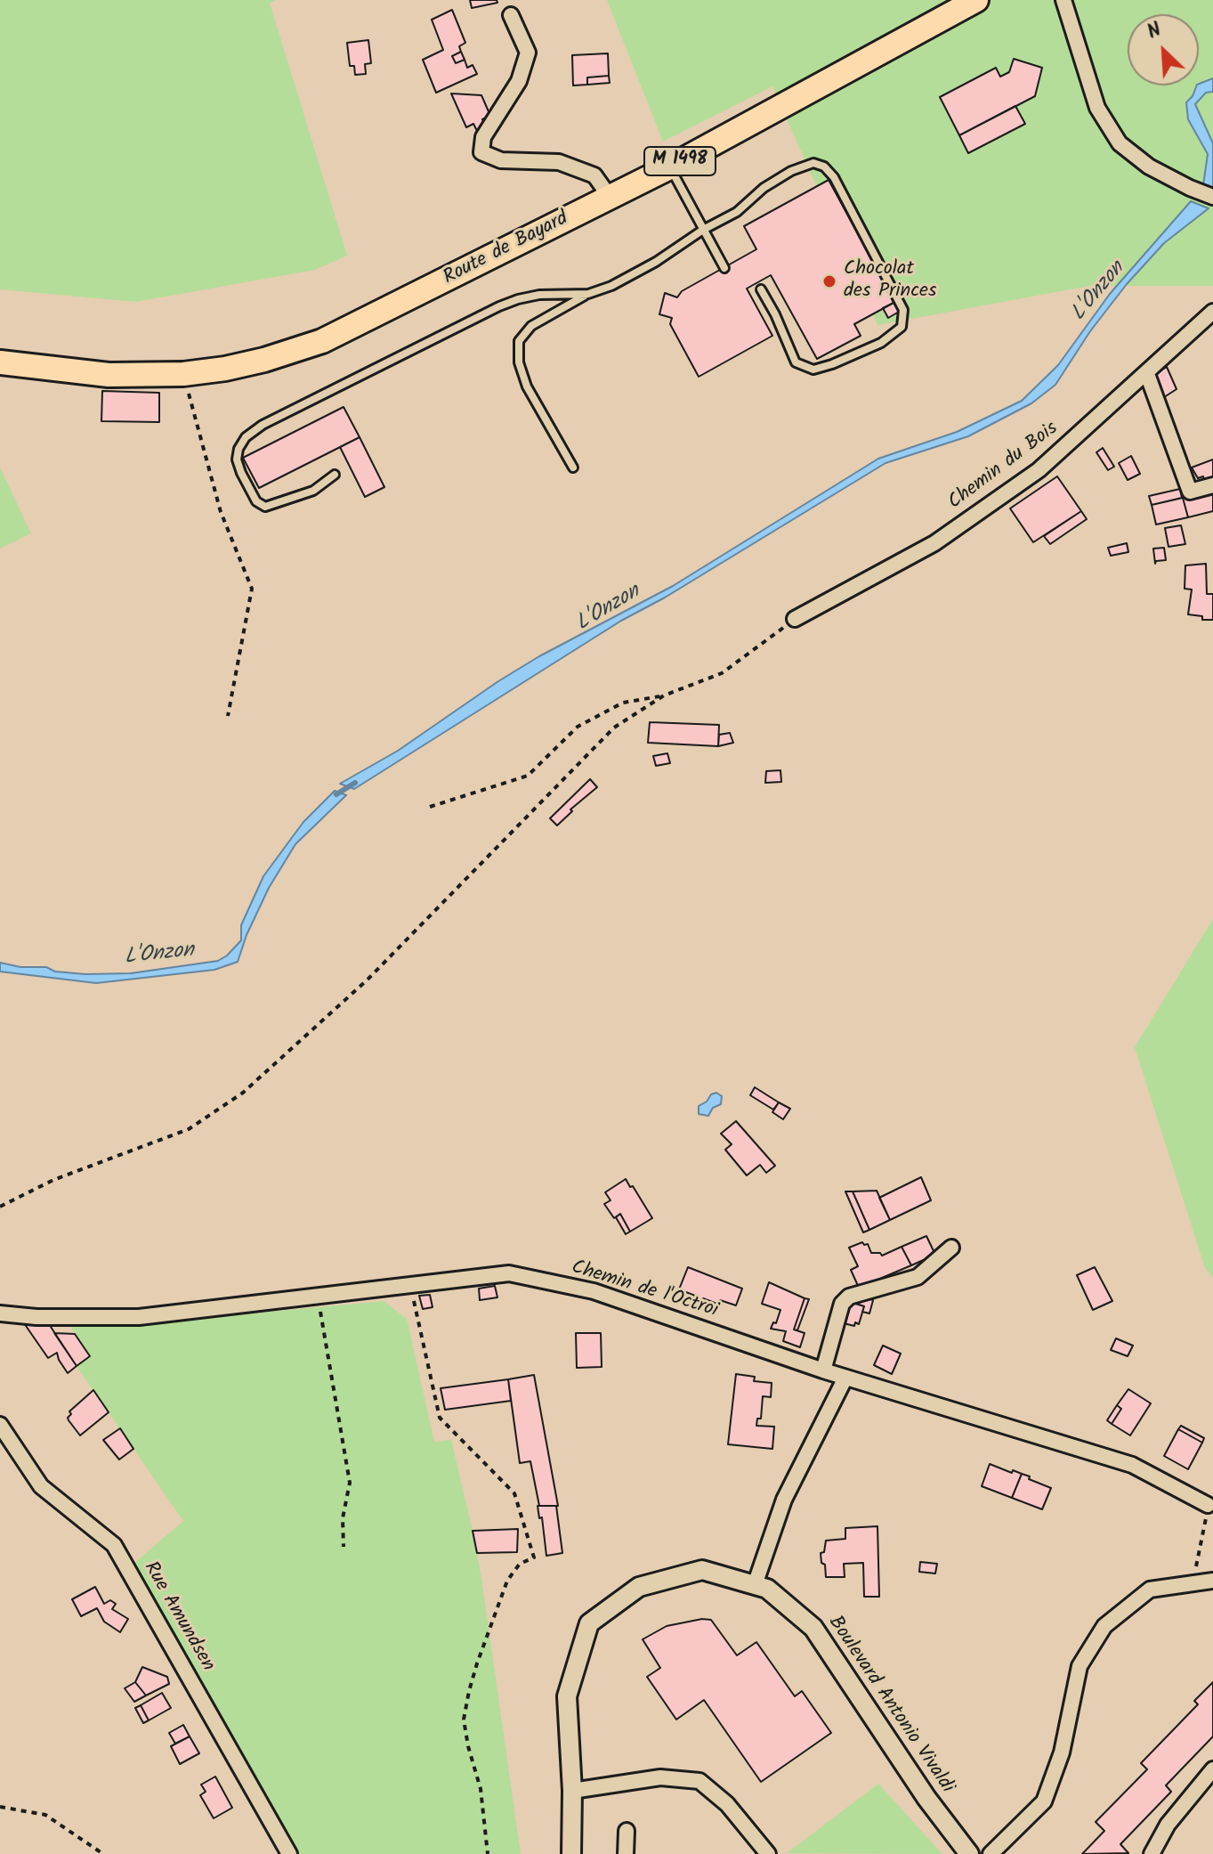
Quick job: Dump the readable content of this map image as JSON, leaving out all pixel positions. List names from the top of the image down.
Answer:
{
  "streets": {
    "main road": ["M 1498", "Route de Bayard"],
    "street": [
      "Chemin du Bois",
      "Chemin de l'Octroi",
      "Rue Amundsen",
      "Boulevard Antonio Vivaldi"
    ]
  },
  "water": ["L'Onzon"],
  "places": ["Chocolat des Princes"],
  "north": "top left"
}
